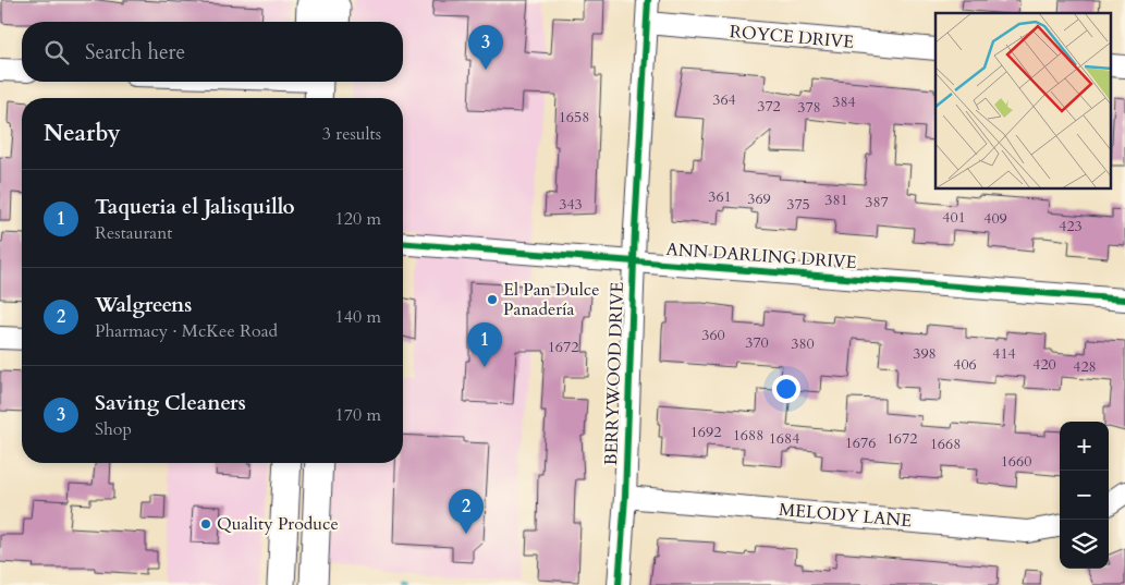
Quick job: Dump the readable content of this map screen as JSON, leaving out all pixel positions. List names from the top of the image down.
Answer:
{
  "streets": {
    "street": [
      "ROYCE DRIVE",
      "ANN DARLING DRIVE",
      "BERRYWOOD DRIVE",
      "MELODY LANE"
    ]
  },
  "crossings": [
    ["ROYCE DRIVE", "BERRYWOOD DRIVE"],
    ["ANN DARLING DRIVE", "BERRYWOOD DRIVE"],
    ["BERRYWOOD DRIVE", "MELODY LANE"]
  ],
  "places": ["El Pan Dulce Panadería", "Quality Produce"],
  "house_numbers": [
    "364",
    "384",
    "372",
    "378",
    "1658",
    "361",
    "369",
    "381",
    "387",
    "343",
    "375",
    "401",
    "409",
    "423",
    "360",
    "370",
    "380",
    "1672",
    "398",
    "414",
    "406",
    "420",
    "428",
    "1692",
    "1688",
    "1684",
    "1672",
    "1676",
    "1668",
    "1660"
  ],
  "page": {
    "search": "Search here",
    "pins": ["3", "1", "2"],
    "heading": ["Nearby", "3 results"],
    "list": [
      {
        "mark": "1",
        "name": "Taqueria el Jalisquillo",
        "note": "Restaurant",
        "value": "120 m"
      },
      {
        "mark": "2",
        "name": "Walgreens",
        "note": "Pharmacy · McKee Road",
        "value": "140 m"
      },
      {
        "mark": "3",
        "name": "Saving Cleaners",
        "note": "Shop",
        "value": "170 m"
      }
    ],
    "map_buttons": ["+", "−"]
  }
}
